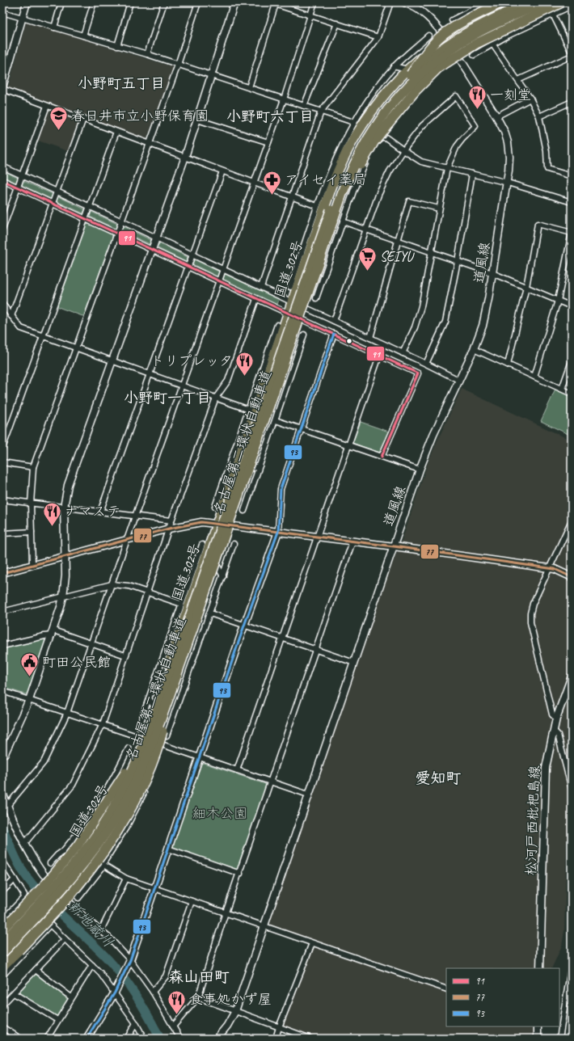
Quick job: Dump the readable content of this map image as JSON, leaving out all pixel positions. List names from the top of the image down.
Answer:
{
  "streets": {
    "highway": ["国道302号", "名古屋第二環状自動車道"],
    "street": ["道風線", "松河戸西枇杷島線"]
  },
  "crossings": [
    ["道風線", "国道302号"],
    ["国道302号", "名古屋第二環状自動車道"]
  ],
  "districts": [
    "小野町五丁目",
    "小野町六丁目",
    "小野町一丁目",
    "愛知町",
    "森山田町"
  ],
  "water": ["新地蔵川"],
  "parks": ["細木公園"],
  "places": {
    "restaurant": [
      "一刻堂",
      "トリプレッタ",
      "ナマステ",
      "食事処かず屋"
    ],
    "school or university": ["春日井市立小野保育園"],
    "pharmacy": ["アイセイ薬局"],
    "supermarket": ["SEIYU"],
    "public building": ["町田公民館"]
  },
  "lines": ["transit line 91", "transit line 93", "transit line 77"],
  "legend": ["91", "77", "93"]
}
